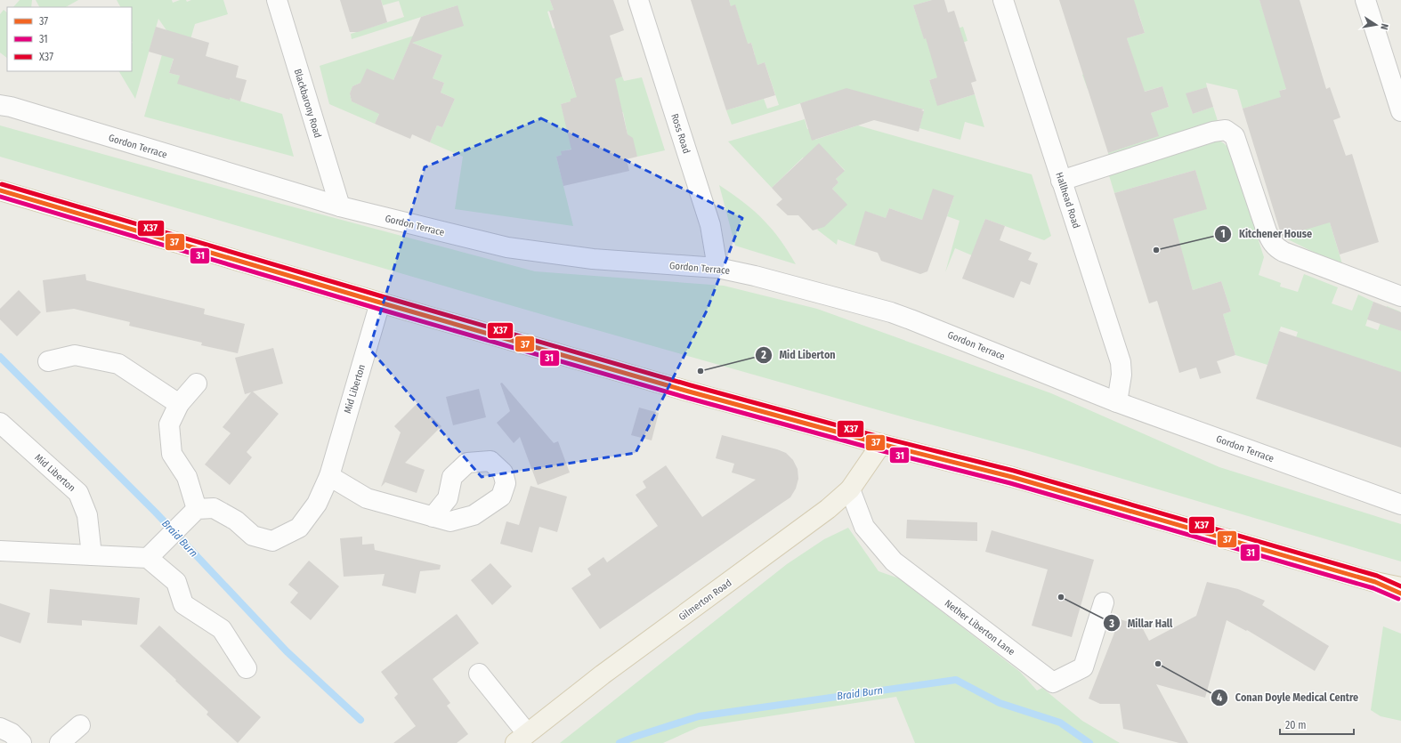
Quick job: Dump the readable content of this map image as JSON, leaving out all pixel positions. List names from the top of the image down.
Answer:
{
  "streets": {
    "main road": ["Gilmerton Road"],
    "street": [
      "Blackbarony Road",
      "Ross Road",
      "Gordon Terrace",
      "Hallhead Road",
      "Mid Liberton",
      "Nether Liberton Lane"
    ]
  },
  "crossings": [
    ["Blackbarony Road", "Gordon Terrace"],
    ["Ross Road", "Gordon Terrace"],
    ["Gordon Terrace", "Hallhead Road"],
    ["Gilmerton Road", "Nether Liberton Lane"]
  ],
  "water": ["Braid Burn"],
  "places": [
    "Kitchener House",
    "Mid Liberton",
    "Millar Hall",
    "Conan Doyle Medical Centre"
  ],
  "lines": ["transit line X37", "transit line 37", "transit line 31"],
  "legend": ["37", "31", "X37"],
  "scale_bar": "20 m",
  "north": "right"
}
